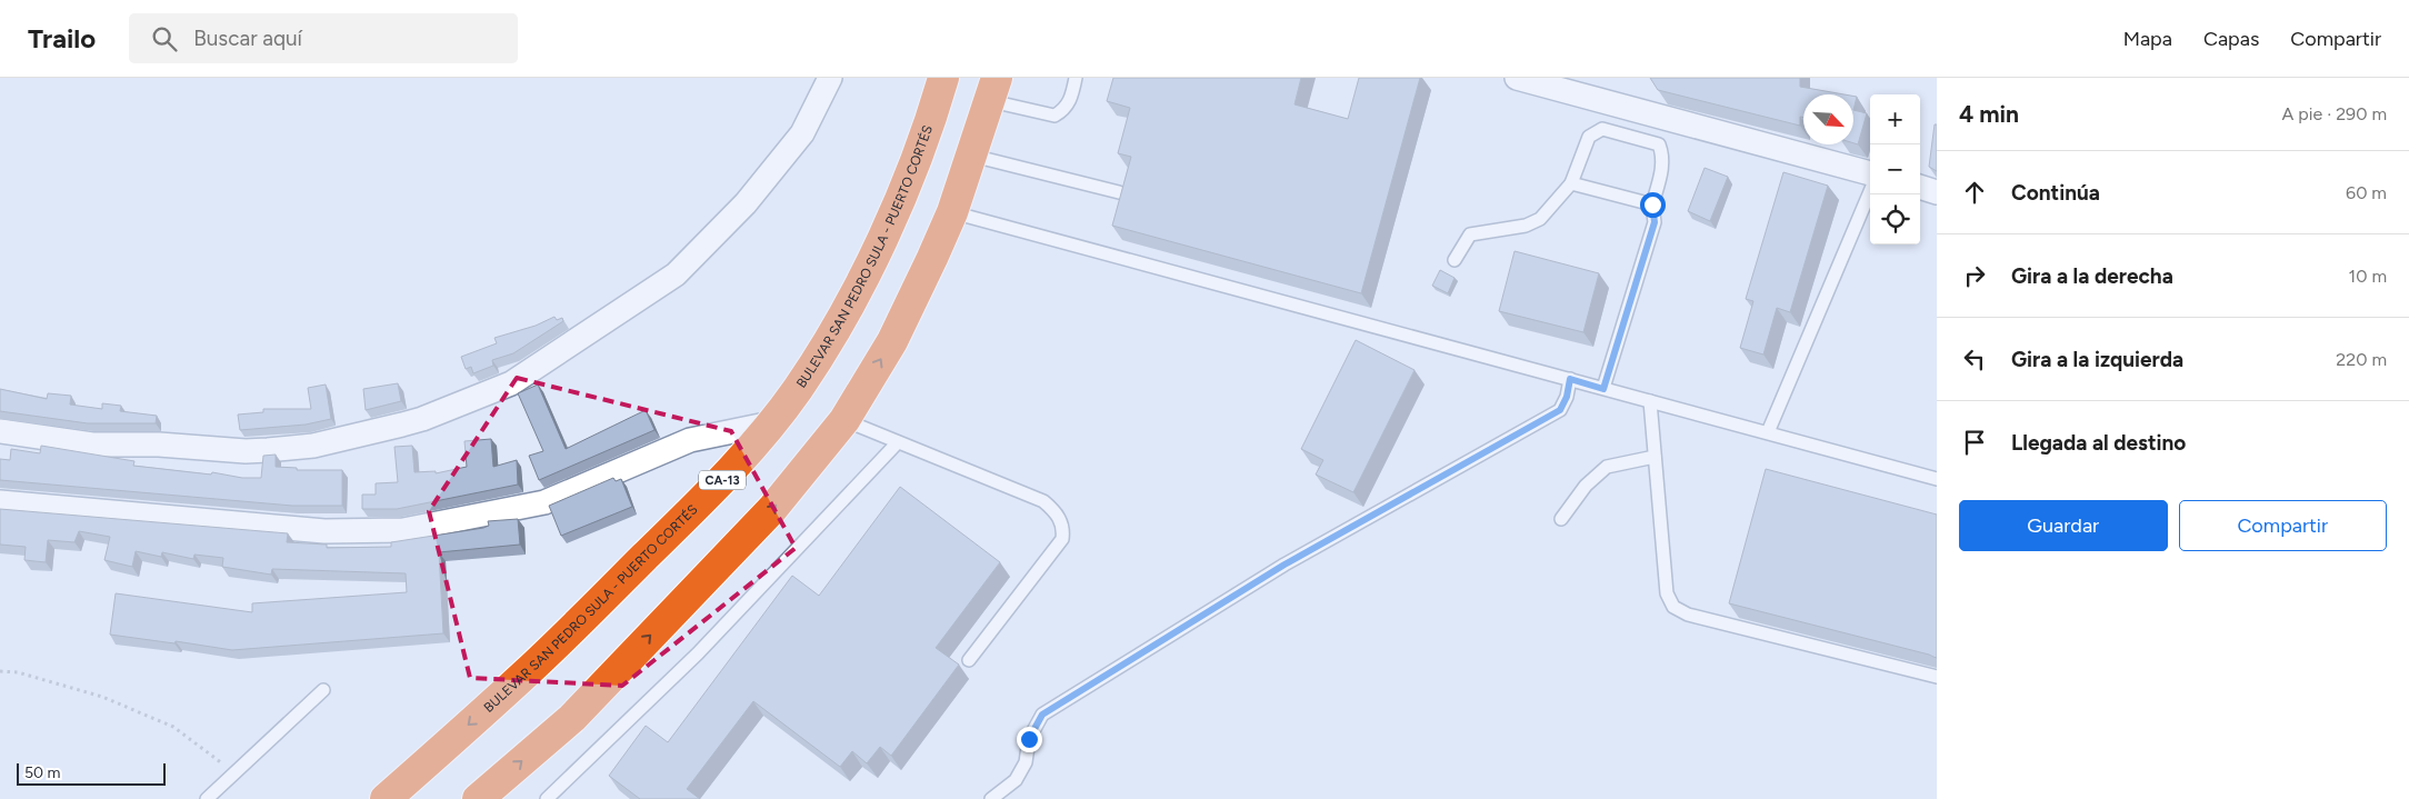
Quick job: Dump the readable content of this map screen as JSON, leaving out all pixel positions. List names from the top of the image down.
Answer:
{
  "streets": {
    "highway": ["BULEVAR SAN PEDRO SULA - PUERTO CORTÉS", "CA-13"]
  },
  "scale_bar": "50 m",
  "north": "bottom right",
  "page": {
    "header": "Trailo",
    "search": "Buscar aquí",
    "nav": ["Mapa", "Capas", "Compartir"],
    "heading": ["4 min", "A pie · 290 m"],
    "map_buttons": ["+", "−"],
    "list": [
      ["Continúa", "60 m"],
      ["Gira a la derecha", "10 m"],
      ["Gira a la izquierda", "220 m"],
      "Llegada al destino"
    ],
    "buttons": ["Guardar", "Compartir"],
    "scale": "50 m"
  }
}
